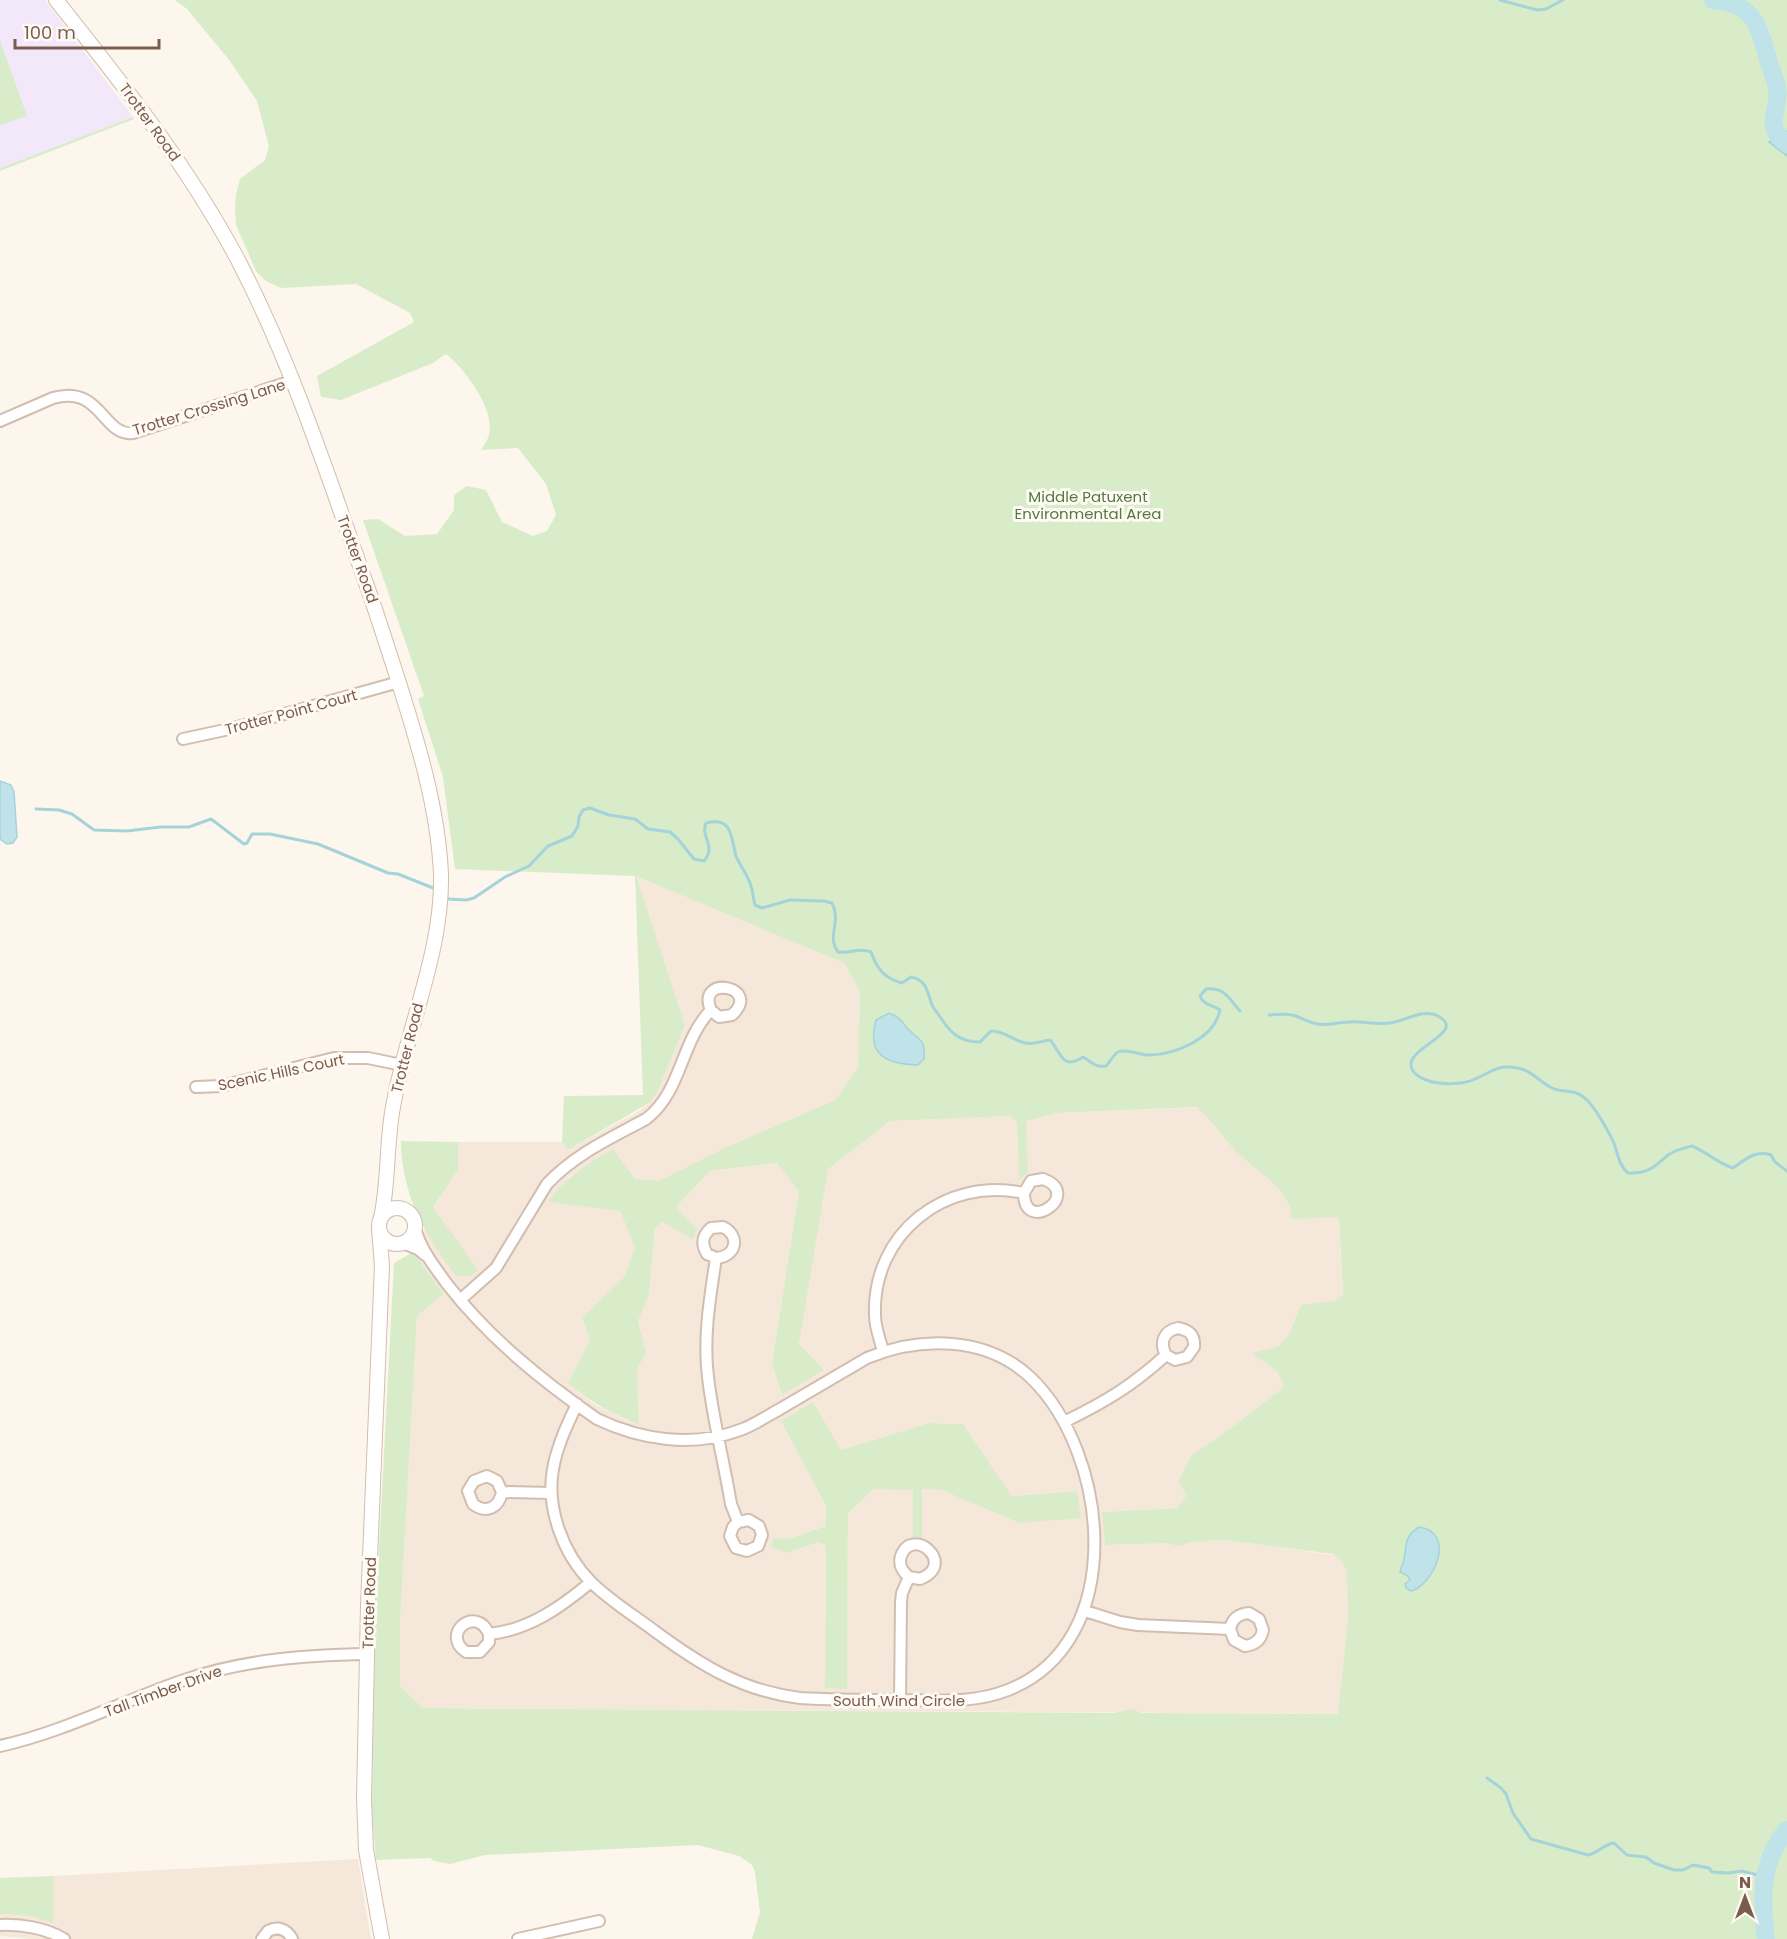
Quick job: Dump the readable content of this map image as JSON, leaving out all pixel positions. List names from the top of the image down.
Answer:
{
  "streets": {
    "street": [
      "Trotter Road",
      "Trotter Crossing Lane",
      "Trotter Point Court",
      "Scenic Hills Court",
      "Tall Timber Drive",
      "South Wind Circle"
    ]
  },
  "crossings": [
    ["Trotter Road", "Trotter Crossing Lane"],
    ["Trotter Road", "Trotter Point Court"],
    ["Trotter Road", "Scenic Hills Court"],
    ["Trotter Road", "Tall Timber Drive"],
    ["Trotter Road", "South Wind Circle"]
  ],
  "parks": ["Middle Patuxent Environmental Area"],
  "scale_bar": "100 m",
  "north": "top"
}
